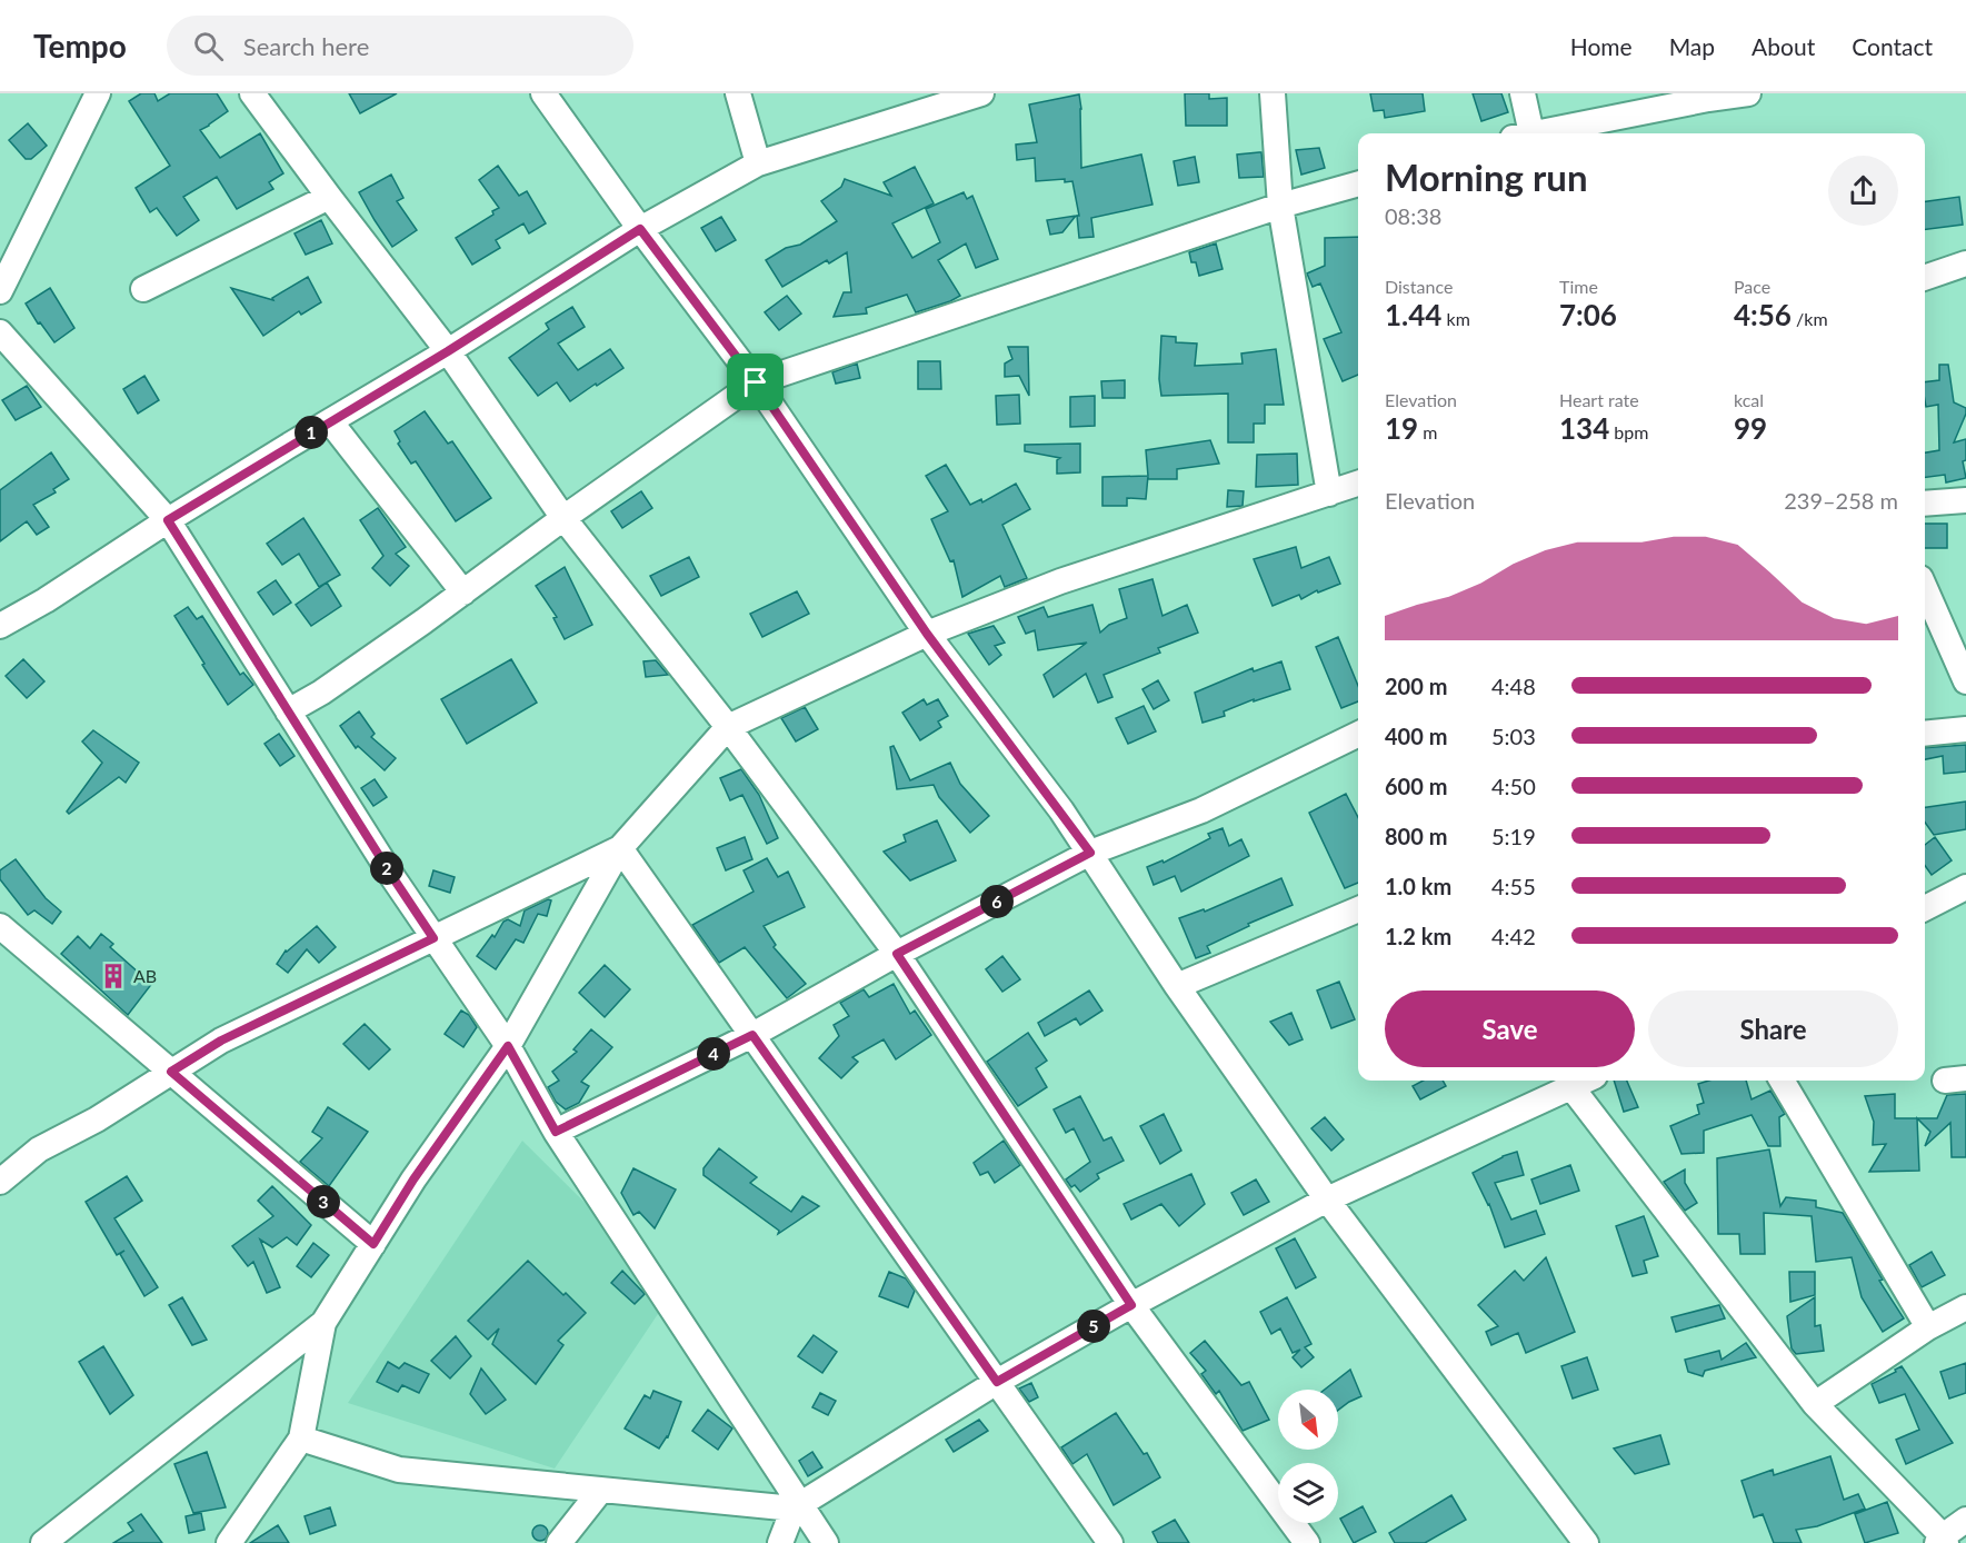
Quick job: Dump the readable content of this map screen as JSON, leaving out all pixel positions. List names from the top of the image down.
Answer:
{
  "places": {
    "building": ["AB"]
  },
  "north": "bottom right",
  "page": {
    "header": "Tempo",
    "search": "Search here",
    "nav": [
      "Home",
      "Map",
      "About",
      "Contact"
    ],
    "heading": ["Morning run", "08:38"],
    "stats": [
      ["Distance", "1.44 km"],
      ["Time", "7:06"],
      ["Pace", "4:56 /km"],
      ["Elevation", "19 m"],
      ["Heart rate", "134 bpm"],
      ["kcal", "99"]
    ],
    "pins": [
      "1",
      "2",
      "6",
      "4",
      "3",
      "5"
    ],
    "chart": ["Elevation", "239–258 m"],
    "list": [
      {
        "name": "200 m",
        "note": "4:48"
      },
      {
        "name": "400 m",
        "note": "5:03"
      },
      {
        "name": "600 m",
        "note": "4:50"
      },
      {
        "name": "800 m",
        "note": "5:19"
      },
      {
        "name": "1.0 km",
        "note": "4:55"
      },
      {
        "name": "1.2 km",
        "note": "4:42"
      }
    ],
    "buttons": ["Save", "Share"]
  }
}
